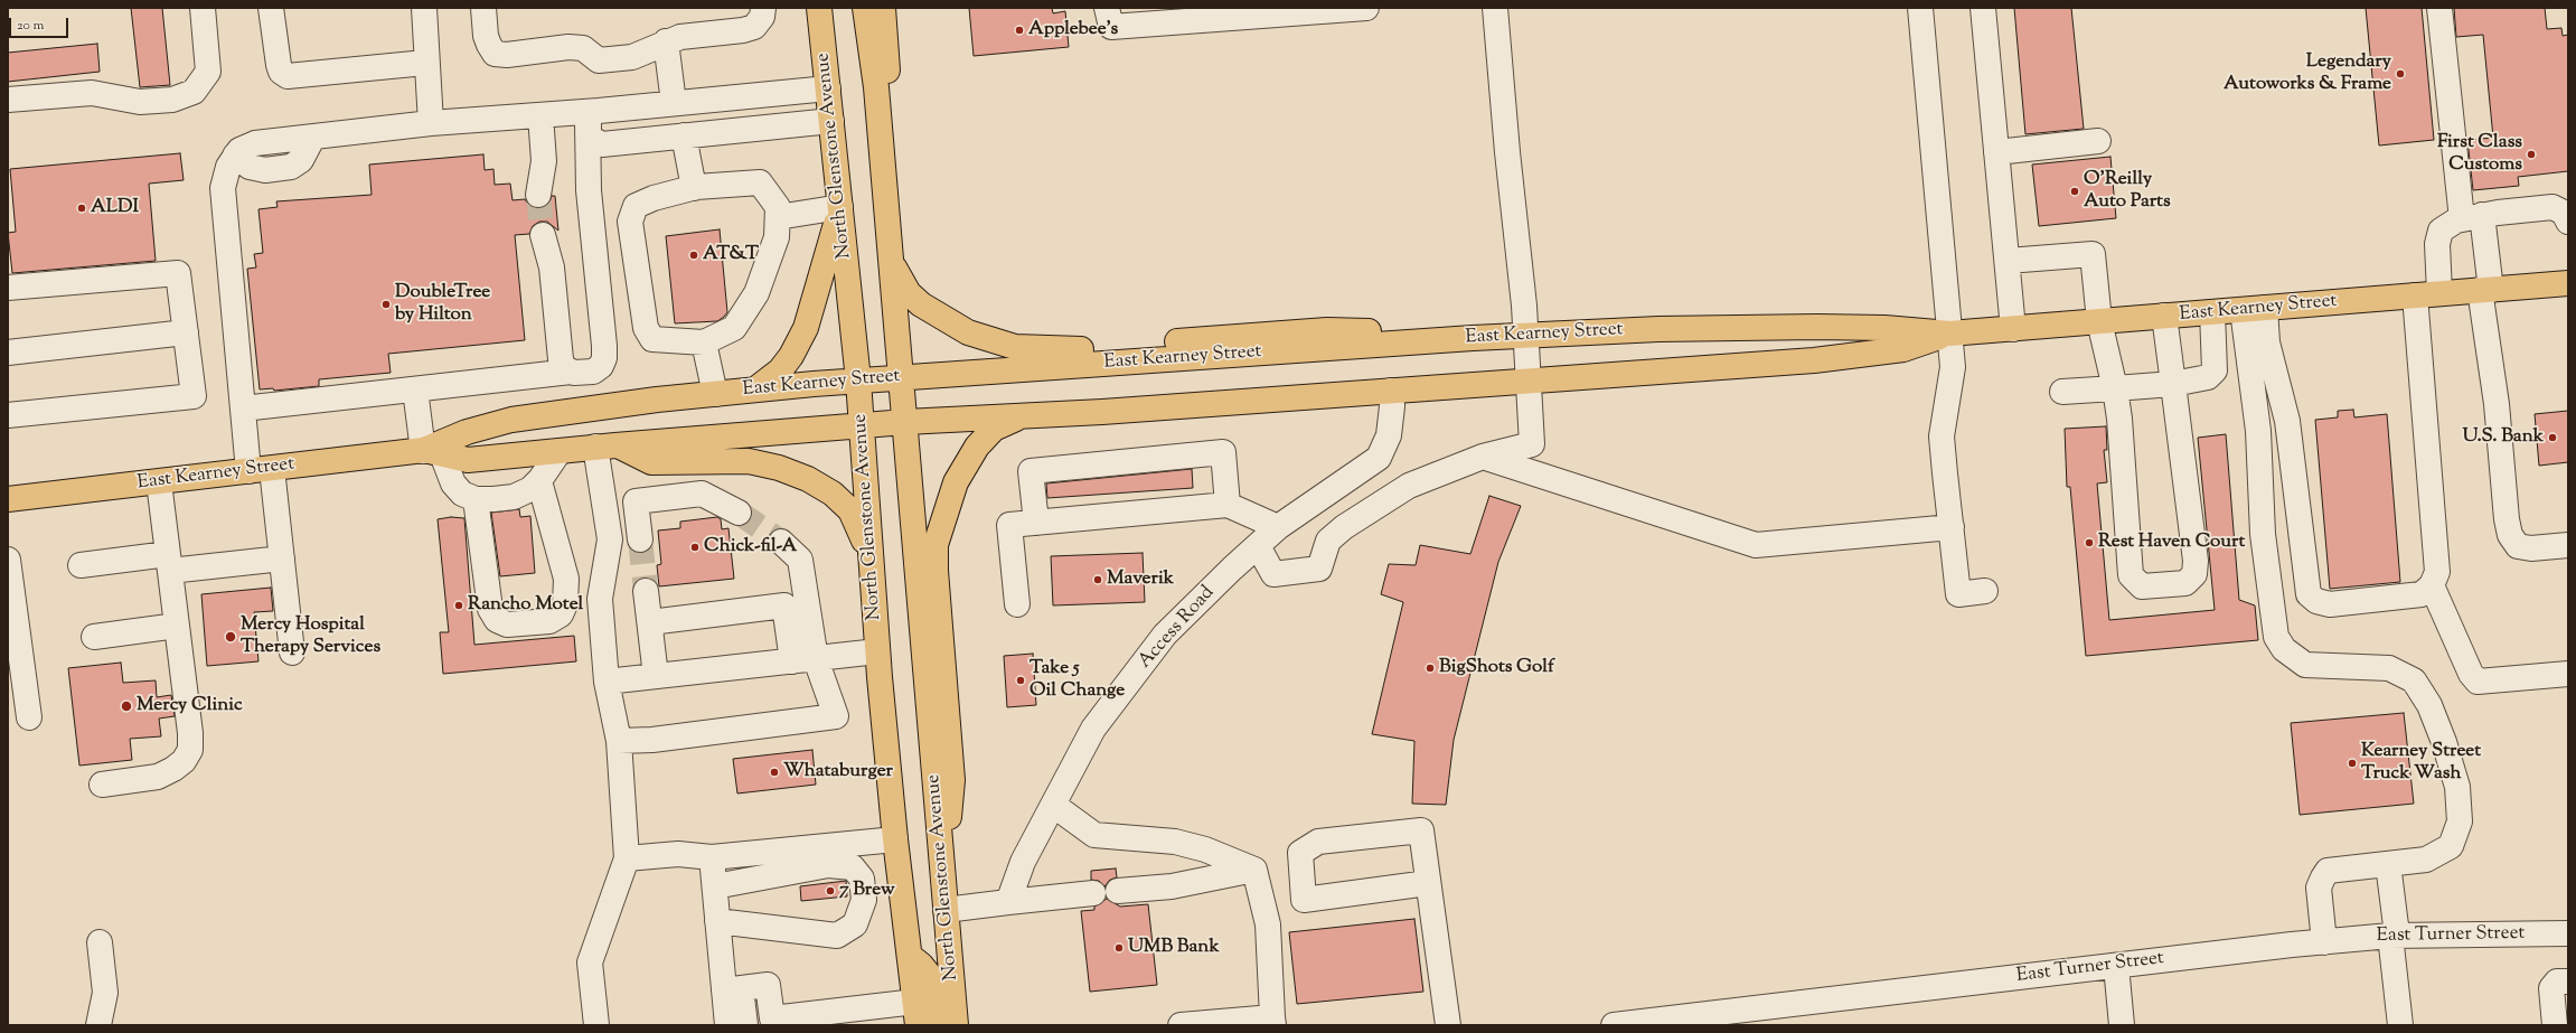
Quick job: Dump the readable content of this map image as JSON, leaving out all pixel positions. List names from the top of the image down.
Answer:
{
  "streets": {
    "main road": ["North Glenstone Avenue", "East Kearney Street"],
    "street": ["Access Road", "East Turner Street"]
  },
  "crossings": [
    ["North Glenstone Avenue", "East Kearney Street"],
    ["East Kearney Street", "Access Road"]
  ],
  "places": [
    "Applebee's",
    "Legendary Autoworks & Frame",
    "First Class Customs",
    "O'Reilly Auto Parts",
    "ALDI",
    "AT&T",
    "DoubleTree by Hilton",
    "U.S. Bank",
    "Rest Haven Court",
    "Chick-fil-A",
    "Maverik",
    "Rancho Motel",
    "Mercy Hospital Therapy Services",
    "BigShots Golf",
    "Take 5 Oil Change",
    "Mercy Clinic",
    "Kearney Street Truck Wash",
    "Whataburger",
    "7 Brew",
    "UMB Bank"
  ],
  "scale_bar": "20 m"
}
